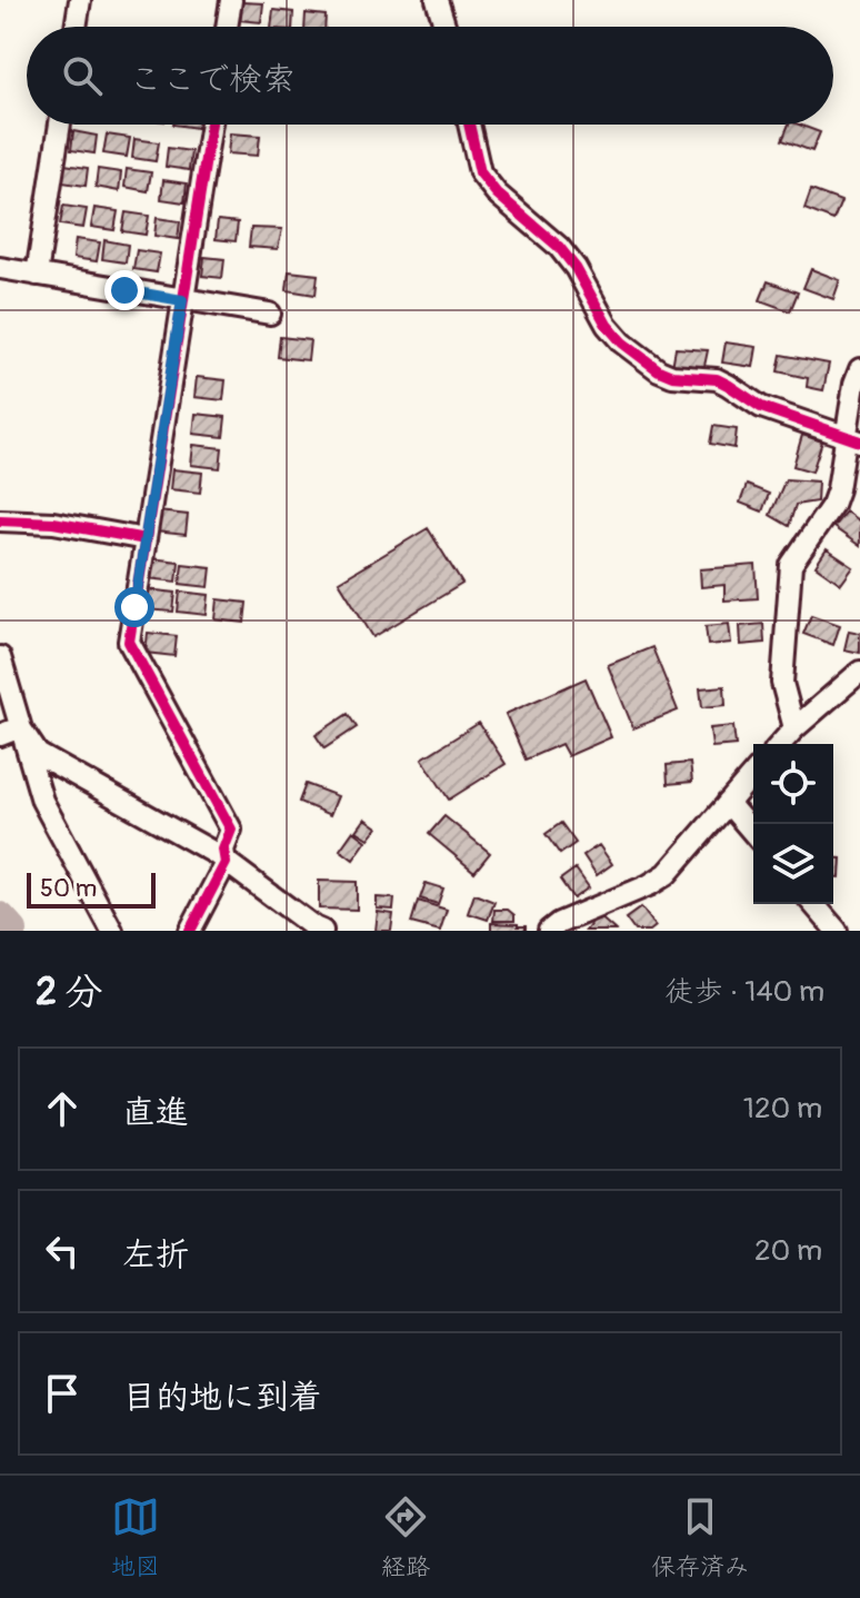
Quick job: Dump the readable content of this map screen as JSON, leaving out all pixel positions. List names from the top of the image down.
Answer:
{
  "scale_bar": "50 m",
  "page": {
    "search": "ここで検索",
    "scale": "50 m",
    "heading": ["2 分", "徒歩 · 140 m"],
    "list": [
      ["直進", "120 m"],
      ["左折", "20 m"],
      "目的地に到着"
    ],
    "nav": ["地図", "経路", "保存済み"]
  }
}
